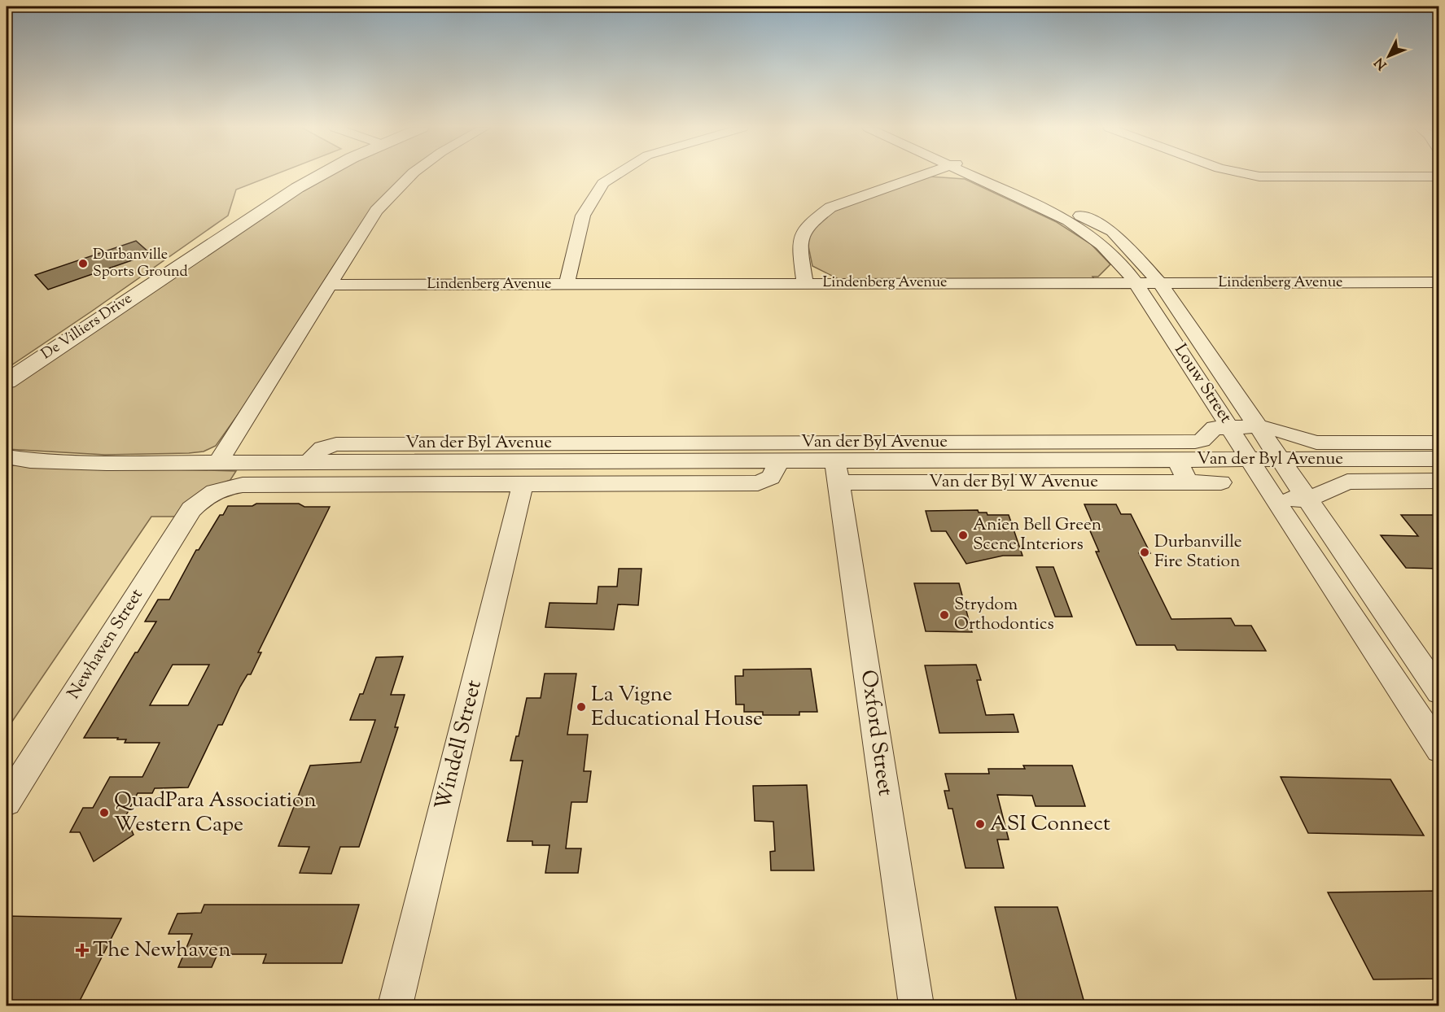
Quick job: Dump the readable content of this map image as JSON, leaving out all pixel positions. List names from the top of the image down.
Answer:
{
  "streets": {
    "street": [
      "Lindenberg Avenue",
      "De Villiers Drive",
      "Louw Street",
      "Van der Byl Avenue",
      "Van der Byl W Avenue",
      "Newhaven Street",
      "Oxford Street",
      "Windell Street"
    ]
  },
  "crossings": [
    ["Lindenberg Avenue", "Louw Street"],
    ["Louw Street", "Van der Byl Avenue"],
    ["Van der Byl Avenue", "Van der Byl W Avenue"],
    ["Van der Byl Avenue", "Newhaven Street"],
    ["Van der Byl Avenue", "Oxford Street"],
    ["Van der Byl Avenue", "Windell Street"],
    ["Van der Byl W Avenue", "Oxford Street"]
  ],
  "places": {
    "other": [
      "Durbanville Sports Ground",
      "Anien Bell Green Scene Interiors",
      "Durbanville Fire Station",
      "Strydom Orthodontics",
      "La Vigne Educational House",
      "QuadPara Association Western Cape",
      "ASI Connect"
    ],
    "health": ["The Newhaven"]
  },
  "north": "bottom left"
}
